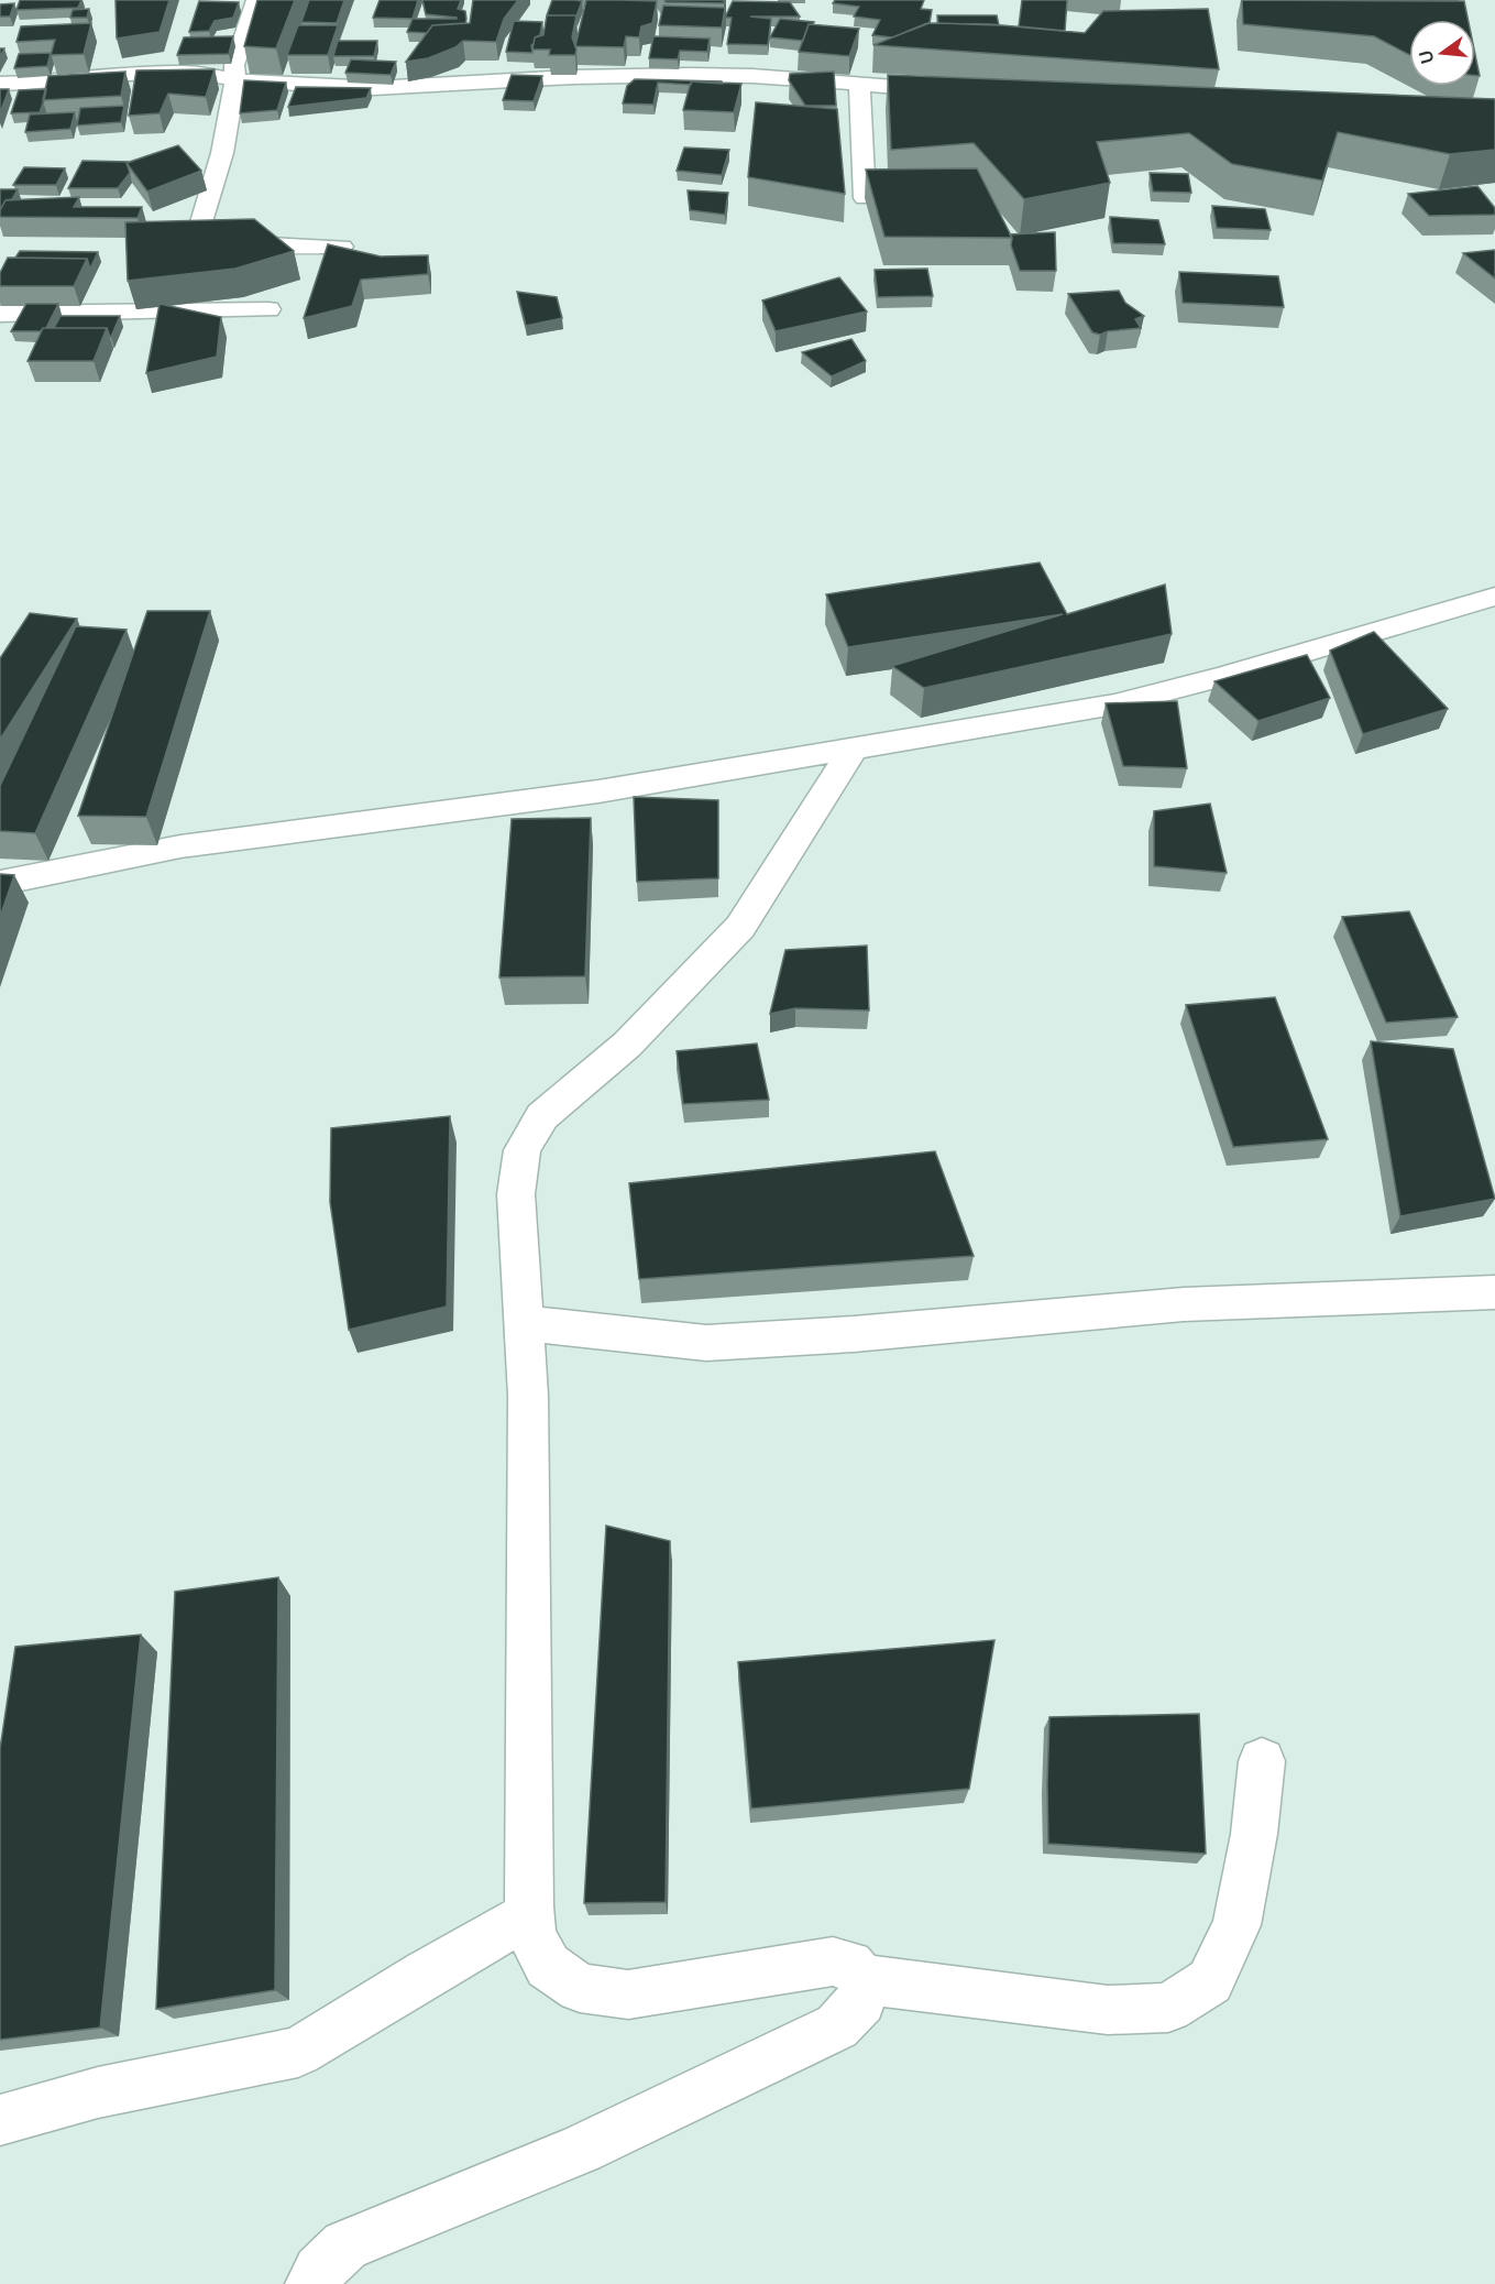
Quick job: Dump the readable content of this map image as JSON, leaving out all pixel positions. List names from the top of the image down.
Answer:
{
  "north": "left"
}
